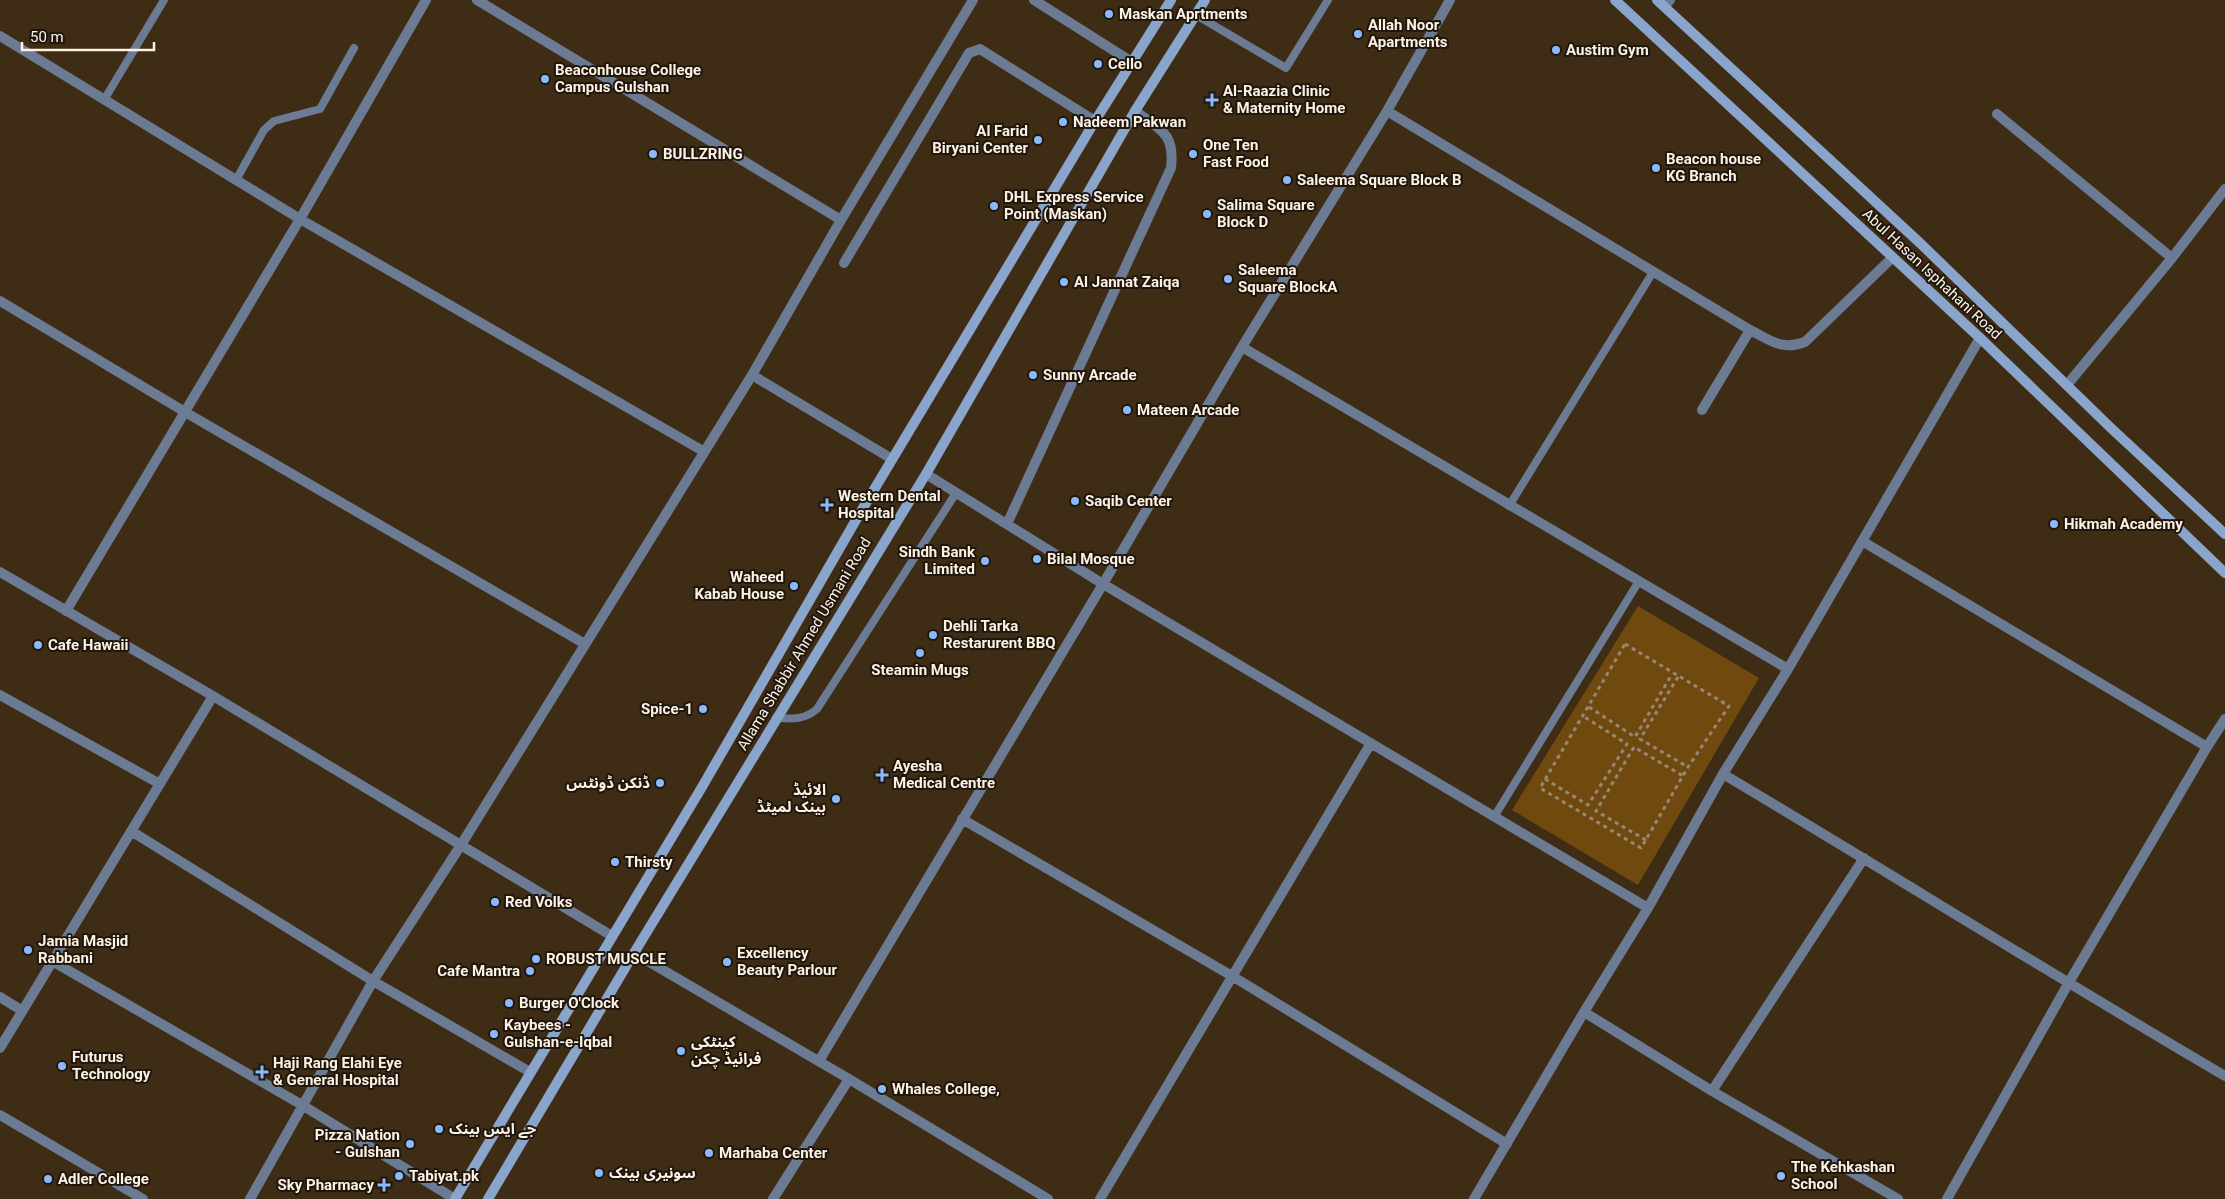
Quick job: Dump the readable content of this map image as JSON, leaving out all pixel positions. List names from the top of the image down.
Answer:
{
  "streets": {
    "main road": ["Abul Hasan Isphahani Road", "Allama Shabbir Ahmed Usmani Road"]
  },
  "places": {
    "other": [
      "Maskan Aprtments",
      "Allah Noor Apartments",
      "Austim Gym",
      "Cello",
      "Beaconhouse College Campus Gulshan",
      "Nadeem Pakwan",
      "Al Farid Biryani Center",
      "BULLZRING",
      "One Ten Fast Food",
      "Beacon house KG Branch",
      "Saleema Square Block B",
      "DHL Express Service Point (Maskan)",
      "Salima Square Block D",
      "Saleema Square BlockA",
      "Al Jannat Zaiqa",
      "Sunny Arcade",
      "Mateen Arcade",
      "Saqib Center",
      "Hikmah Academy",
      "Bilal Mosque",
      "Sindh Bank Limited",
      "Waheed Kabab House",
      "Dehli Tarka Restarurent BBQ",
      "Cafe Hawaii",
      "Steamin Mugs",
      "Spice-1",
      "ڈنکن ڈونٹس",
      "الائیڈ بینک لمیٹڈ",
      "Thirsty",
      "Red Volks",
      "Jamia Masjid Rabbani",
      "ROBUST MUSCLE",
      "Excellency Beauty Parlour",
      "Cafe Mantra",
      "Burger O'Clock",
      "Kaybees - Gulshan-e-Iqbal",
      "کینٹکی فرائیڈ چکن",
      "Futurus Technology",
      "Whales College,",
      "جے ایس بینک",
      "Pizza Nation - Gulshan",
      "Marhaba Center",
      "سونیری بینک",
      "Tabiyat.pk",
      "The Kehkashan School",
      "Adler College"
    ],
    "health": [
      "Al-Raazia Clinic & Maternity Home",
      "Western Dental Hospital",
      "Ayesha Medical Centre",
      "Haji Rang Elahi Eye & General Hospital",
      "Sky Pharmacy"
    ]
  },
  "scale_bar": "50 m"
}
